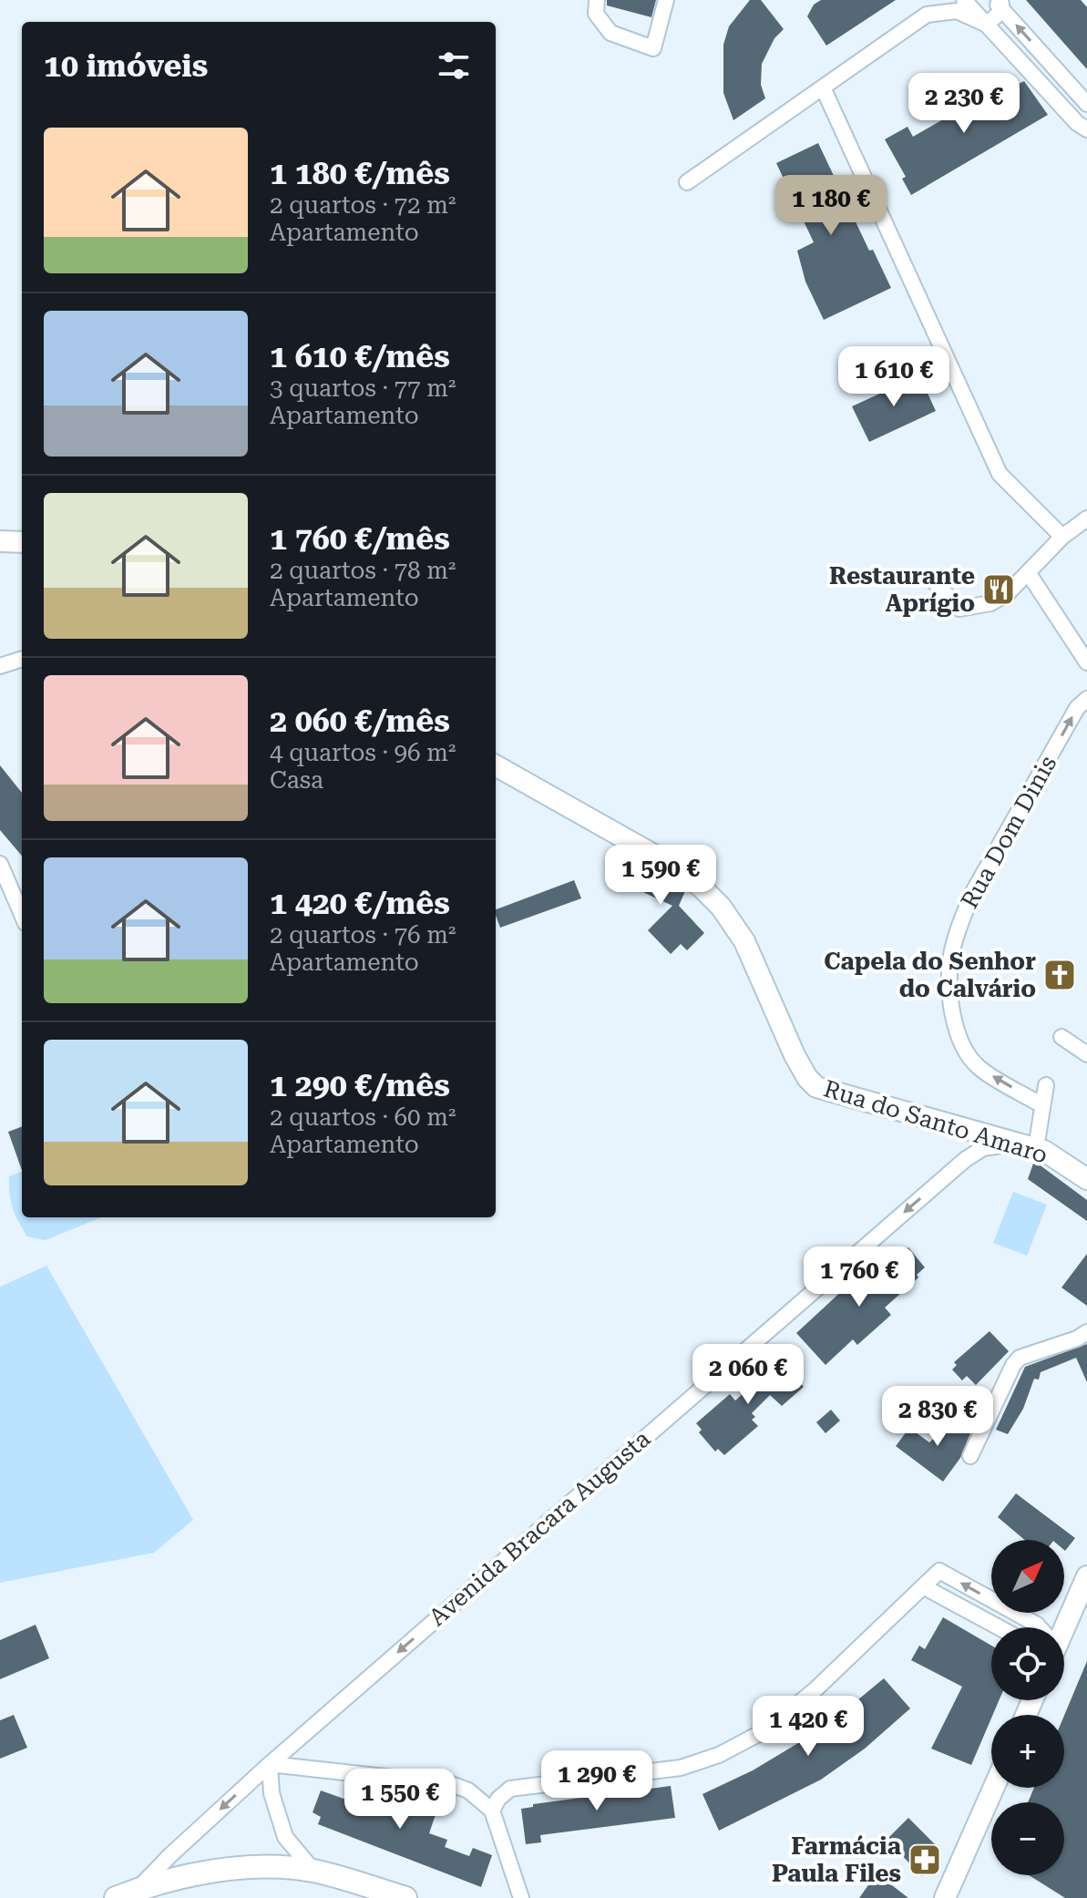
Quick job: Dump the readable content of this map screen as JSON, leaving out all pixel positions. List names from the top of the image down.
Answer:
{
  "streets": {
    "main road": ["Rua do Santo Amaro", "Avenida Bracara Augusta"],
    "street": ["Rua Dom Dinis"]
  },
  "crossings": [
    ["Rua do Santo Amaro", "Avenida Bracara Augusta"]
  ],
  "one_way": ["Rua Dom Dinis", "Avenida Bracara Augusta"],
  "places": {
    "restaurant": ["Restaurante Aprígio"],
    "church": ["Capela do Senhor do Calvário"],
    "pharmacy": ["Farmácia Paula Files"]
  },
  "north": "top right",
  "page": {
    "heading": "10 imóveis",
    "price": [
      "2 230 €",
      "1 180 €",
      "1 610 €",
      "1 590 €",
      "1 760 €",
      "2 060 €",
      "2 830 €",
      "1 420 €",
      "1 290 €",
      "1 550 €"
    ],
    "list": [
      {
        "name": "1 180 €/mês",
        "note": "2 quartos · 72 m² · Apartamento"
      },
      {
        "name": "1 610 €/mês",
        "note": "3 quartos · 77 m² · Apartamento"
      },
      {
        "name": "1 760 €/mês",
        "note": "2 quartos · 78 m² · Apartamento"
      },
      {
        "name": "2 060 €/mês",
        "note": "4 quartos · 96 m² · Casa"
      },
      {
        "name": "1 420 €/mês",
        "note": "2 quartos · 76 m² · Apartamento"
      },
      {
        "name": "1 290 €/mês",
        "note": "2 quartos · 60 m² · Apartamento"
      }
    ],
    "map_buttons": ["+", "−"]
  }
}
